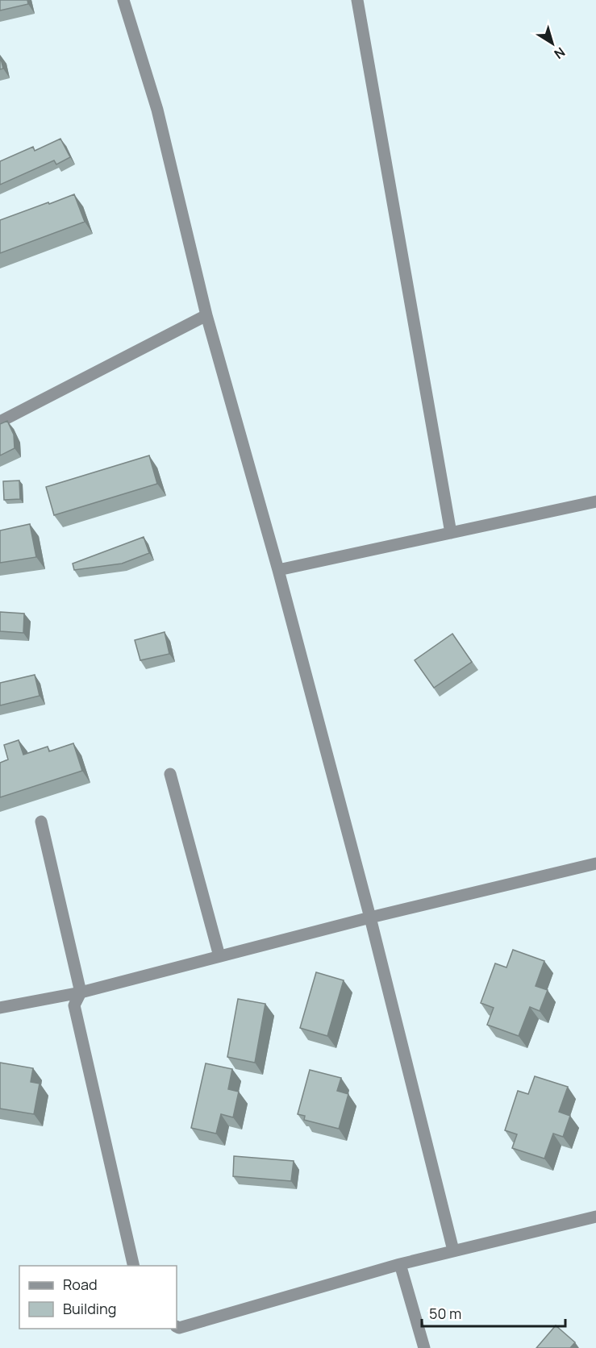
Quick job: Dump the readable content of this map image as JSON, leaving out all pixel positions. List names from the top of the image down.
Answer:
{
  "legend": ["Road", "Building"],
  "scale_bar": "50 m",
  "north": "bottom right"
}
